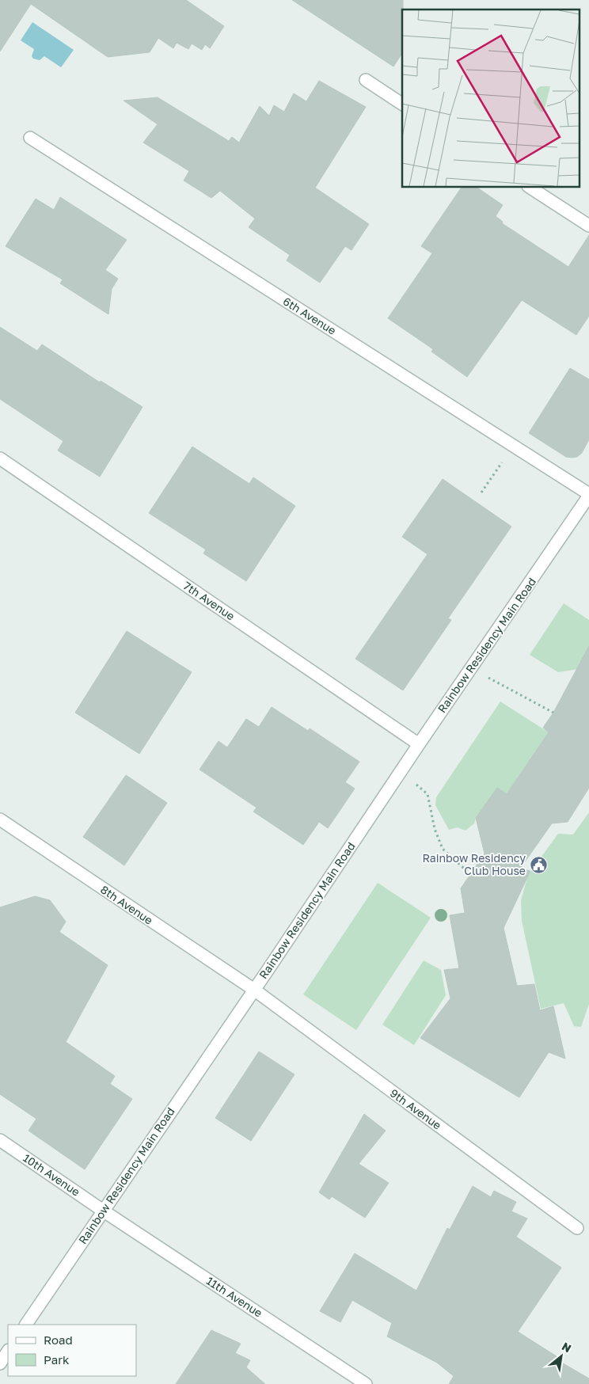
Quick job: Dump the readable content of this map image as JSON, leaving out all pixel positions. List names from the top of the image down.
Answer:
{
  "streets": {
    "street": [
      "6th Avenue",
      "7th Avenue",
      "Rainbow Residency Main Road",
      "8th Avenue",
      "9th Avenue",
      "10th Avenue",
      "11th Avenue"
    ]
  },
  "crossings": [
    ["6th Avenue", "Rainbow Residency Main Road"],
    ["7th Avenue", "Rainbow Residency Main Road"],
    ["Rainbow Residency Main Road", "8th Avenue"],
    ["Rainbow Residency Main Road", "9th Avenue"],
    ["Rainbow Residency Main Road", "10th Avenue"],
    ["Rainbow Residency Main Road", "11th Avenue"],
    ["8th Avenue", "9th Avenue"],
    ["10th Avenue", "11th Avenue"]
  ],
  "places": {
    "public building": ["Rainbow Residency Club House"]
  },
  "legend": ["Road", "Park"],
  "north": "top right"
}
